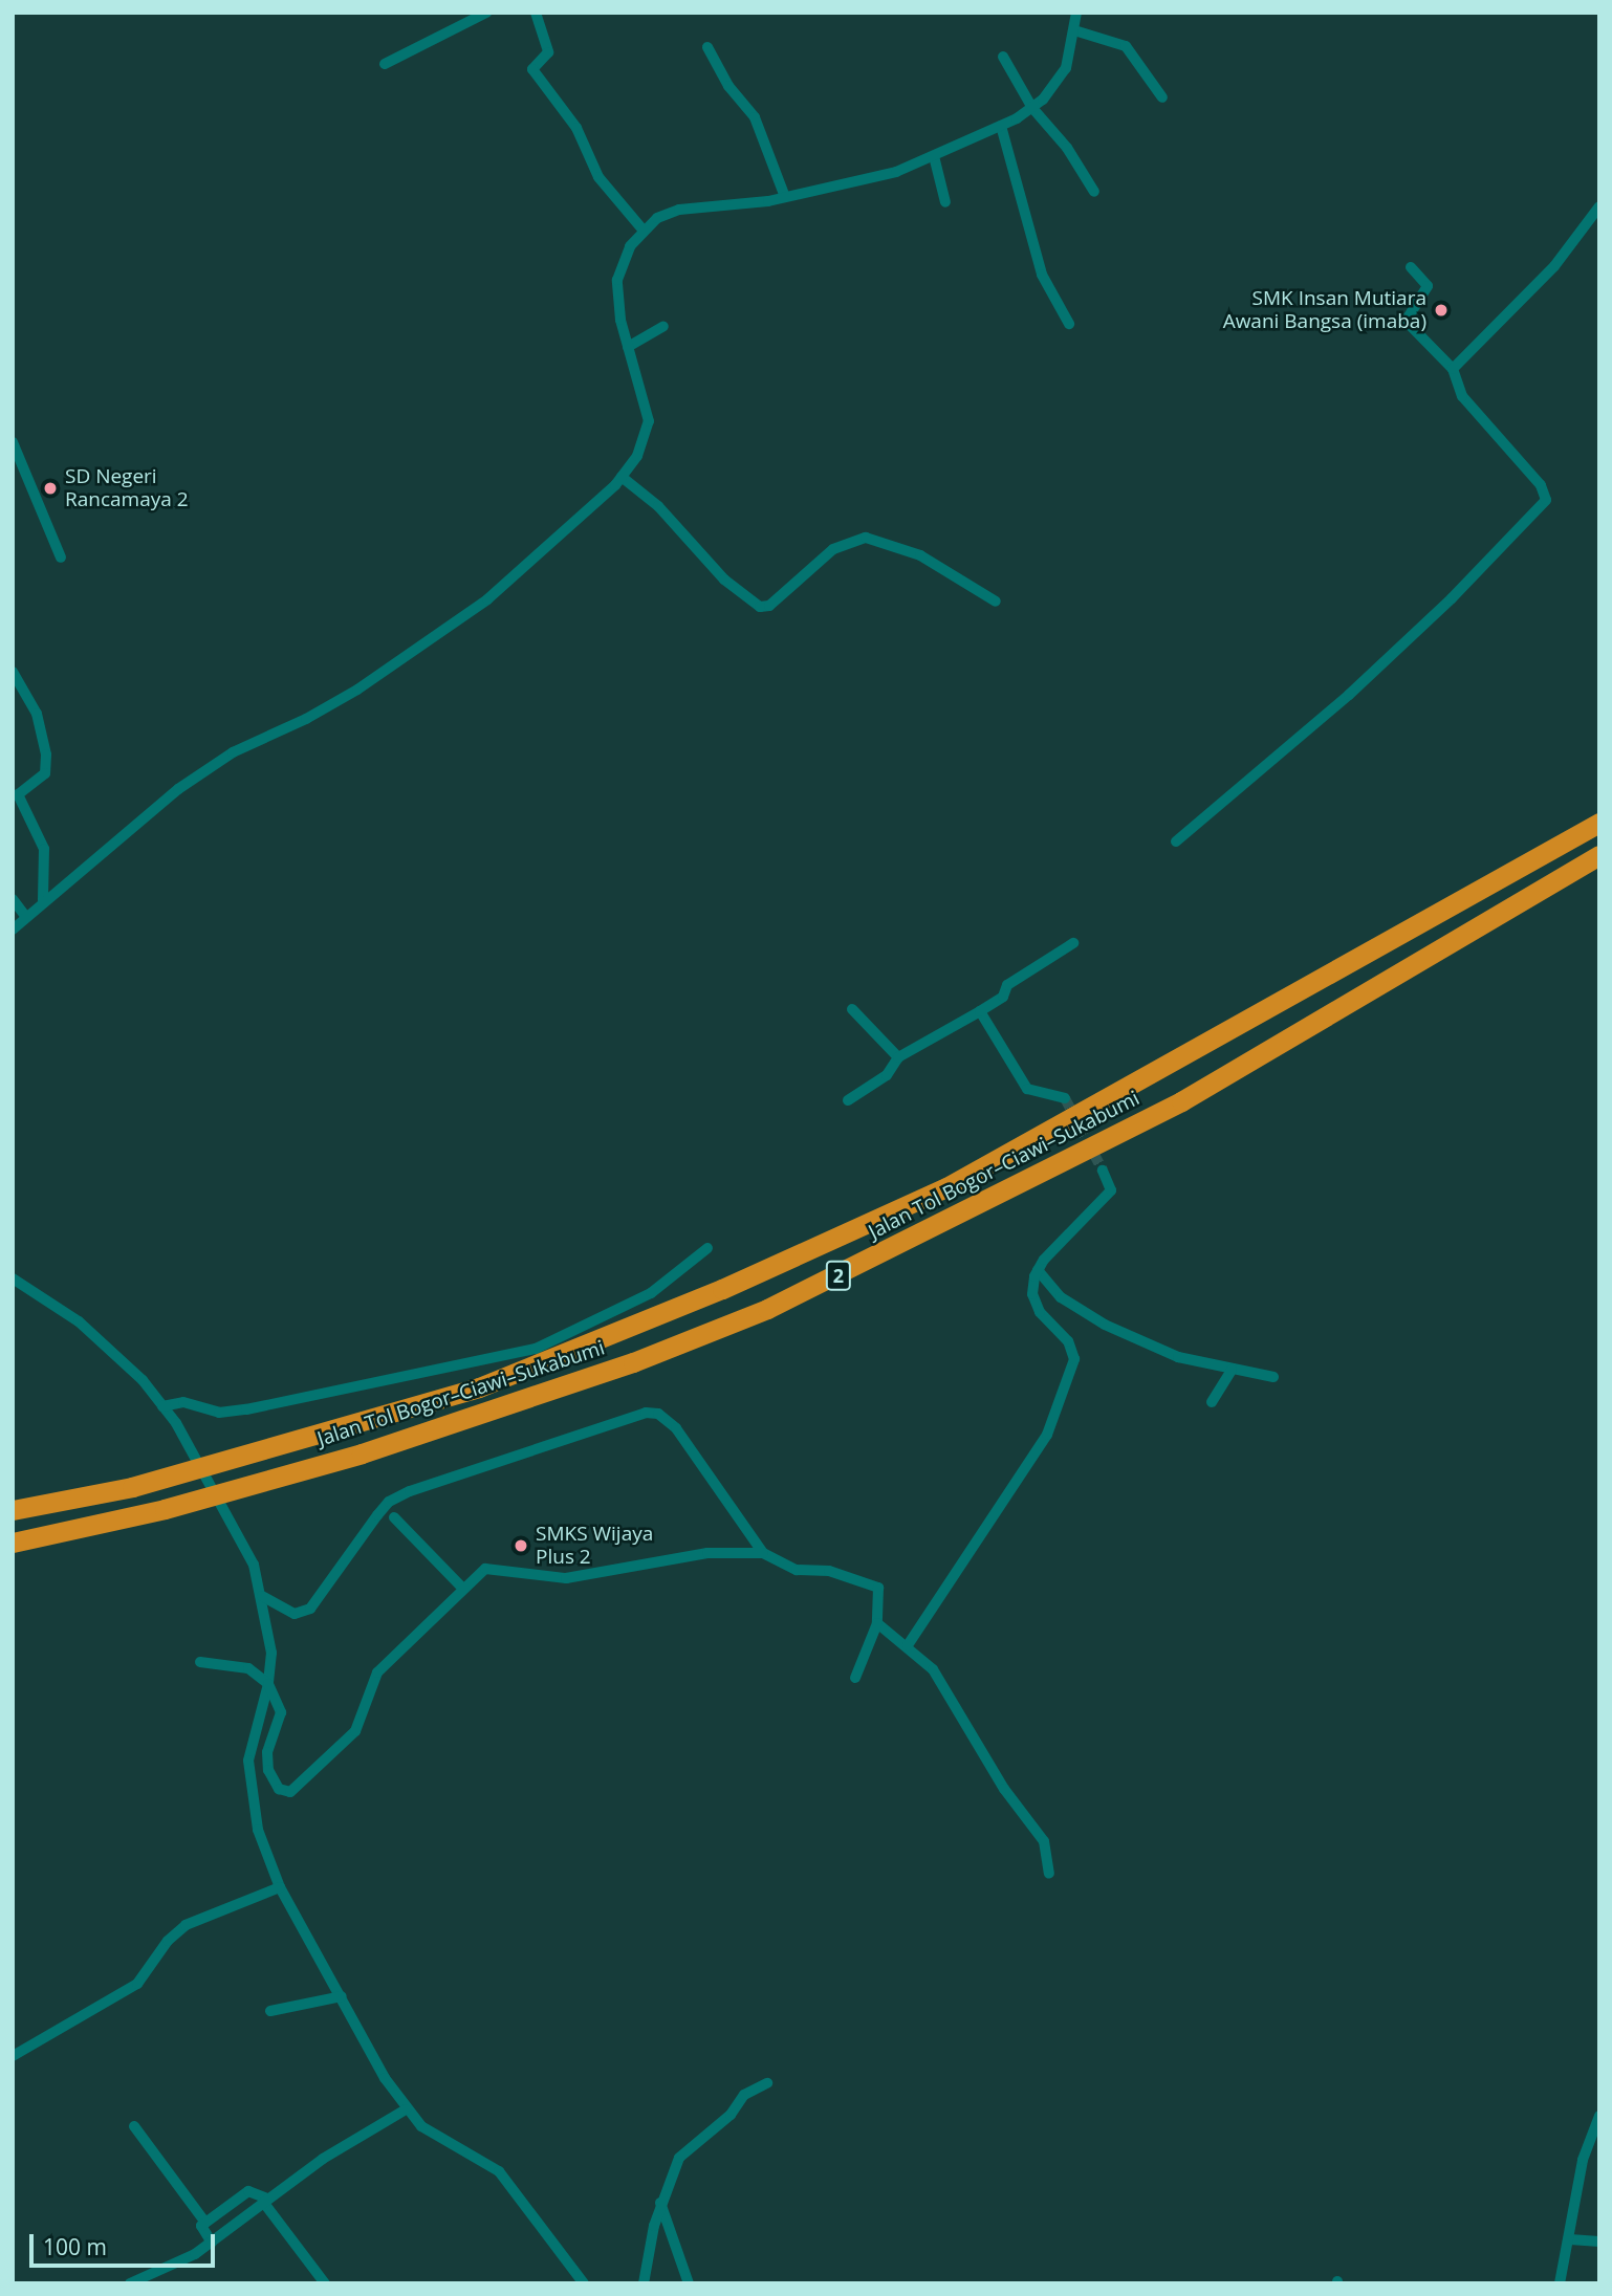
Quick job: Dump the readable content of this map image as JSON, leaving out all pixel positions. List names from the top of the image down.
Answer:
{
  "streets": {
    "highway": ["Jalan Tol Bogor–Ciawi–Sukabumi", "2"]
  },
  "places": ["SMK Insan Mutiara Awani Bangsa (imaba)", "SD Negeri Rancamaya 2", "SMKS Wijaya Plus 2"],
  "scale_bar": "100 m"
}
